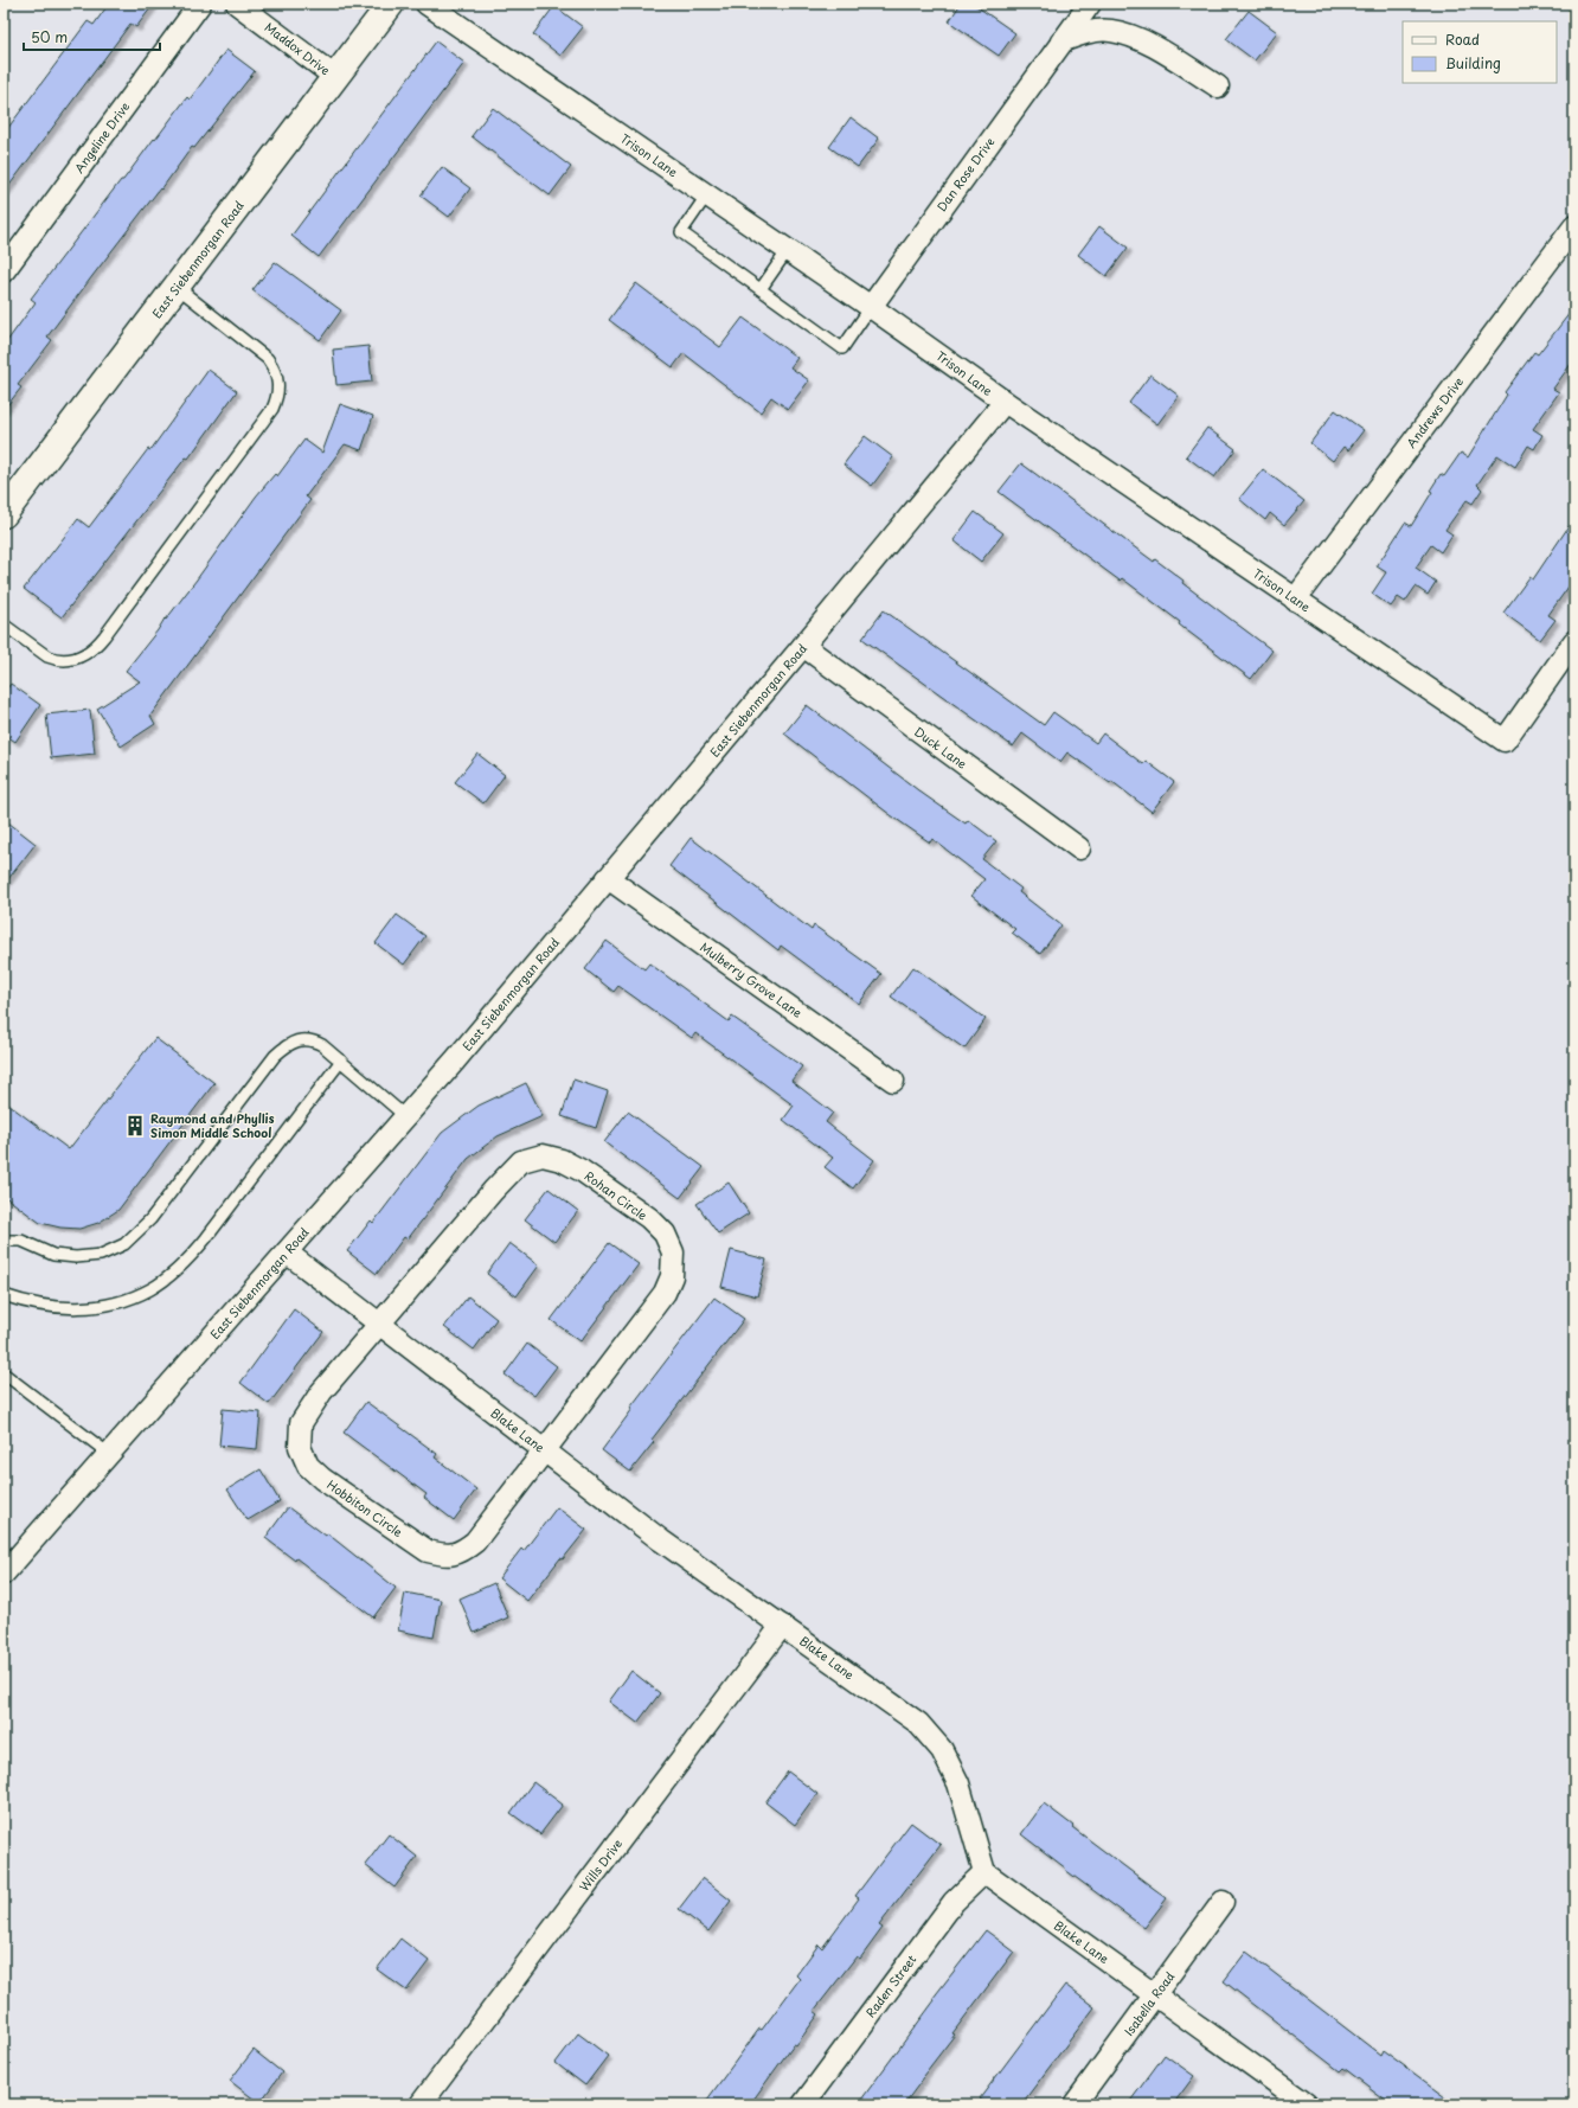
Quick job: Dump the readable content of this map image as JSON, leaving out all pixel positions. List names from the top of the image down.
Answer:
{
  "streets": {
    "street": [
      "Maddox Drive",
      "Angeline Drive",
      "Trison Lane",
      "Dan Rose Drive",
      "East Siebenmorgan Road",
      "Andrews Drive",
      "Duck Lane",
      "Mulberry Grove Lane",
      "Rohan Circle",
      "Blake Lane",
      "Hobbiton Circle",
      "Wills Drive",
      "Raden Street",
      "Isabella Road"
    ]
  },
  "crossings": [
    ["Maddox Drive", "East Siebenmorgan Road"],
    ["Trison Lane", "Dan Rose Drive"],
    ["Trison Lane", "East Siebenmorgan Road"],
    ["Trison Lane", "Andrews Drive"],
    ["East Siebenmorgan Road", "Duck Lane"],
    ["East Siebenmorgan Road", "Mulberry Grove Lane"],
    ["East Siebenmorgan Road", "Blake Lane"],
    ["Rohan Circle", "Blake Lane"],
    ["Rohan Circle", "Hobbiton Circle"],
    ["Blake Lane", "Hobbiton Circle"],
    ["Blake Lane", "Wills Drive"],
    ["Blake Lane", "Raden Street"],
    ["Blake Lane", "Isabella Road"]
  ],
  "places": {
    "building": ["Raymond and Phyllis Simon Middle School"]
  },
  "legend": ["Road", "Building"],
  "scale_bar": "50 m"
}
